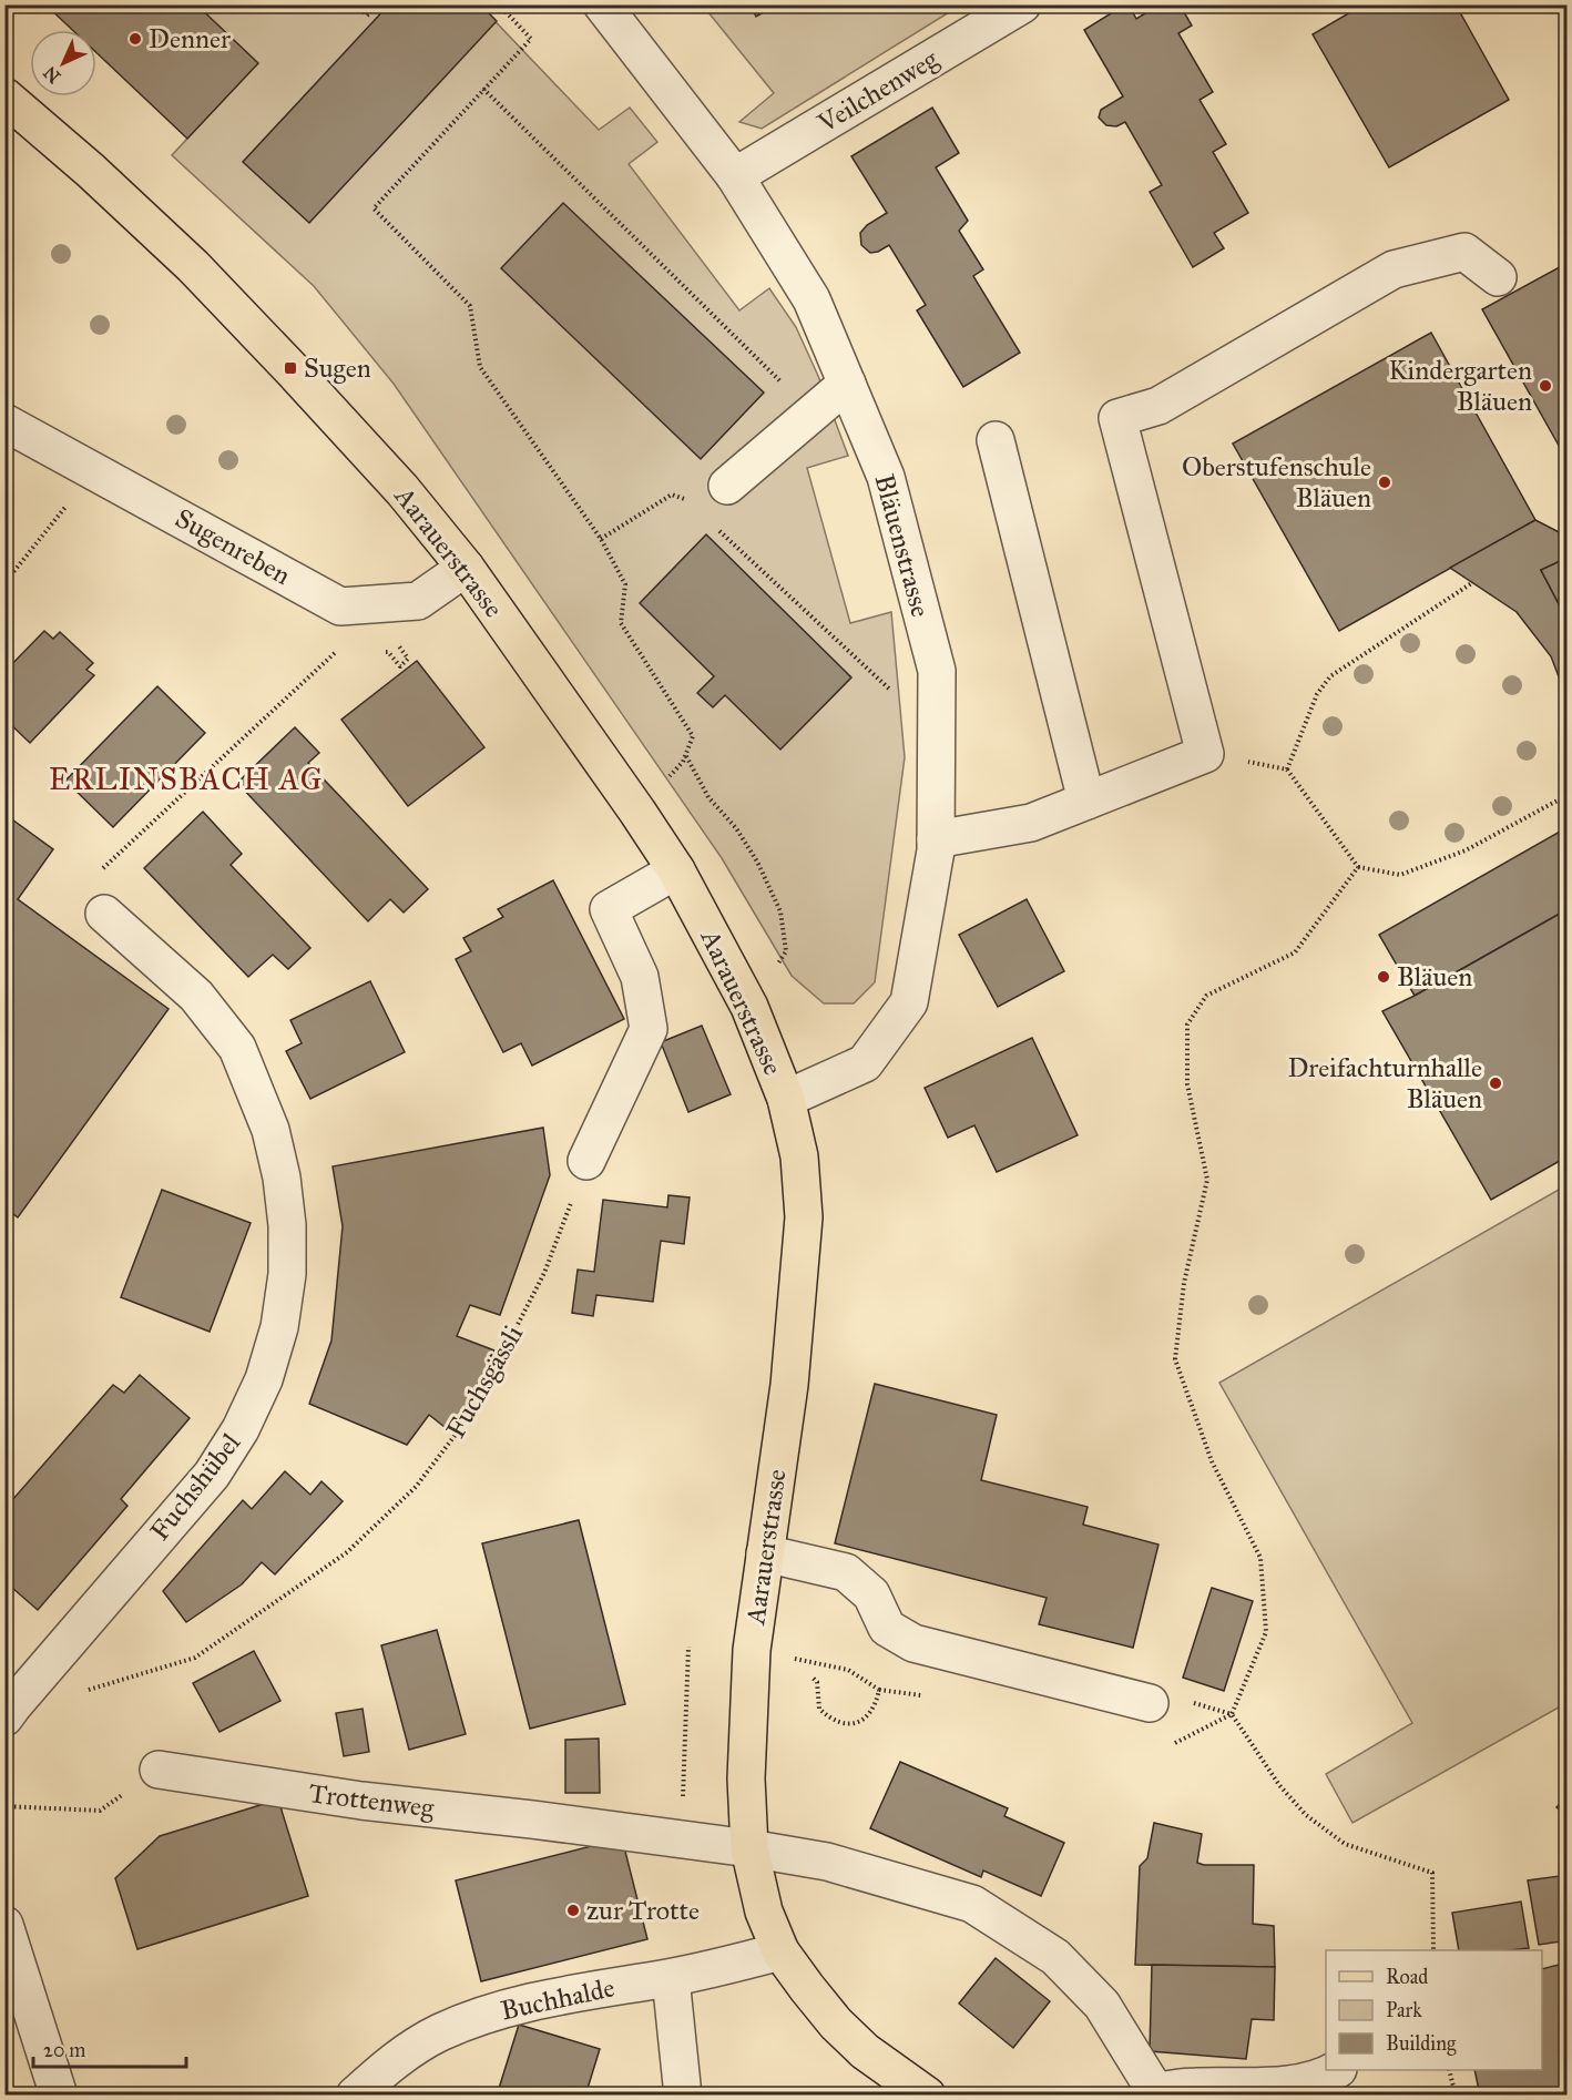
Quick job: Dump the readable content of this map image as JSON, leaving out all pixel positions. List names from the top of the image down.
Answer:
{
  "streets": {
    "main road": ["Aarauerstrasse"],
    "street": [
      "Veilchenweg",
      "Bläuenstrasse",
      "Sugenreben",
      "Fuchshübel",
      "Trottenweg",
      "Buchhalde"
    ],
    "path": ["Fuchsgässli"]
  },
  "crossings": [
    ["Veilchenweg", "Bläuenstrasse"],
    ["Bläuenstrasse", "Aarauerstrasse"],
    ["Sugenreben", "Aarauerstrasse"],
    ["Aarauerstrasse", "Trottenweg"],
    ["Aarauerstrasse", "Buchhalde"]
  ],
  "districts": ["ERLINSBACH AG"],
  "places": {
    "other": [
      "Denner",
      "Kindergarten Bläuen",
      "Oberstufenschule Bläuen",
      "Bläuen",
      "Dreifachturnhalle Bläuen",
      "zur Trotte"
    ],
    "transit": ["Sugen"]
  },
  "legend": ["Road", "Park", "Building"],
  "scale_bar": "20 m",
  "north": "bottom left"
}
